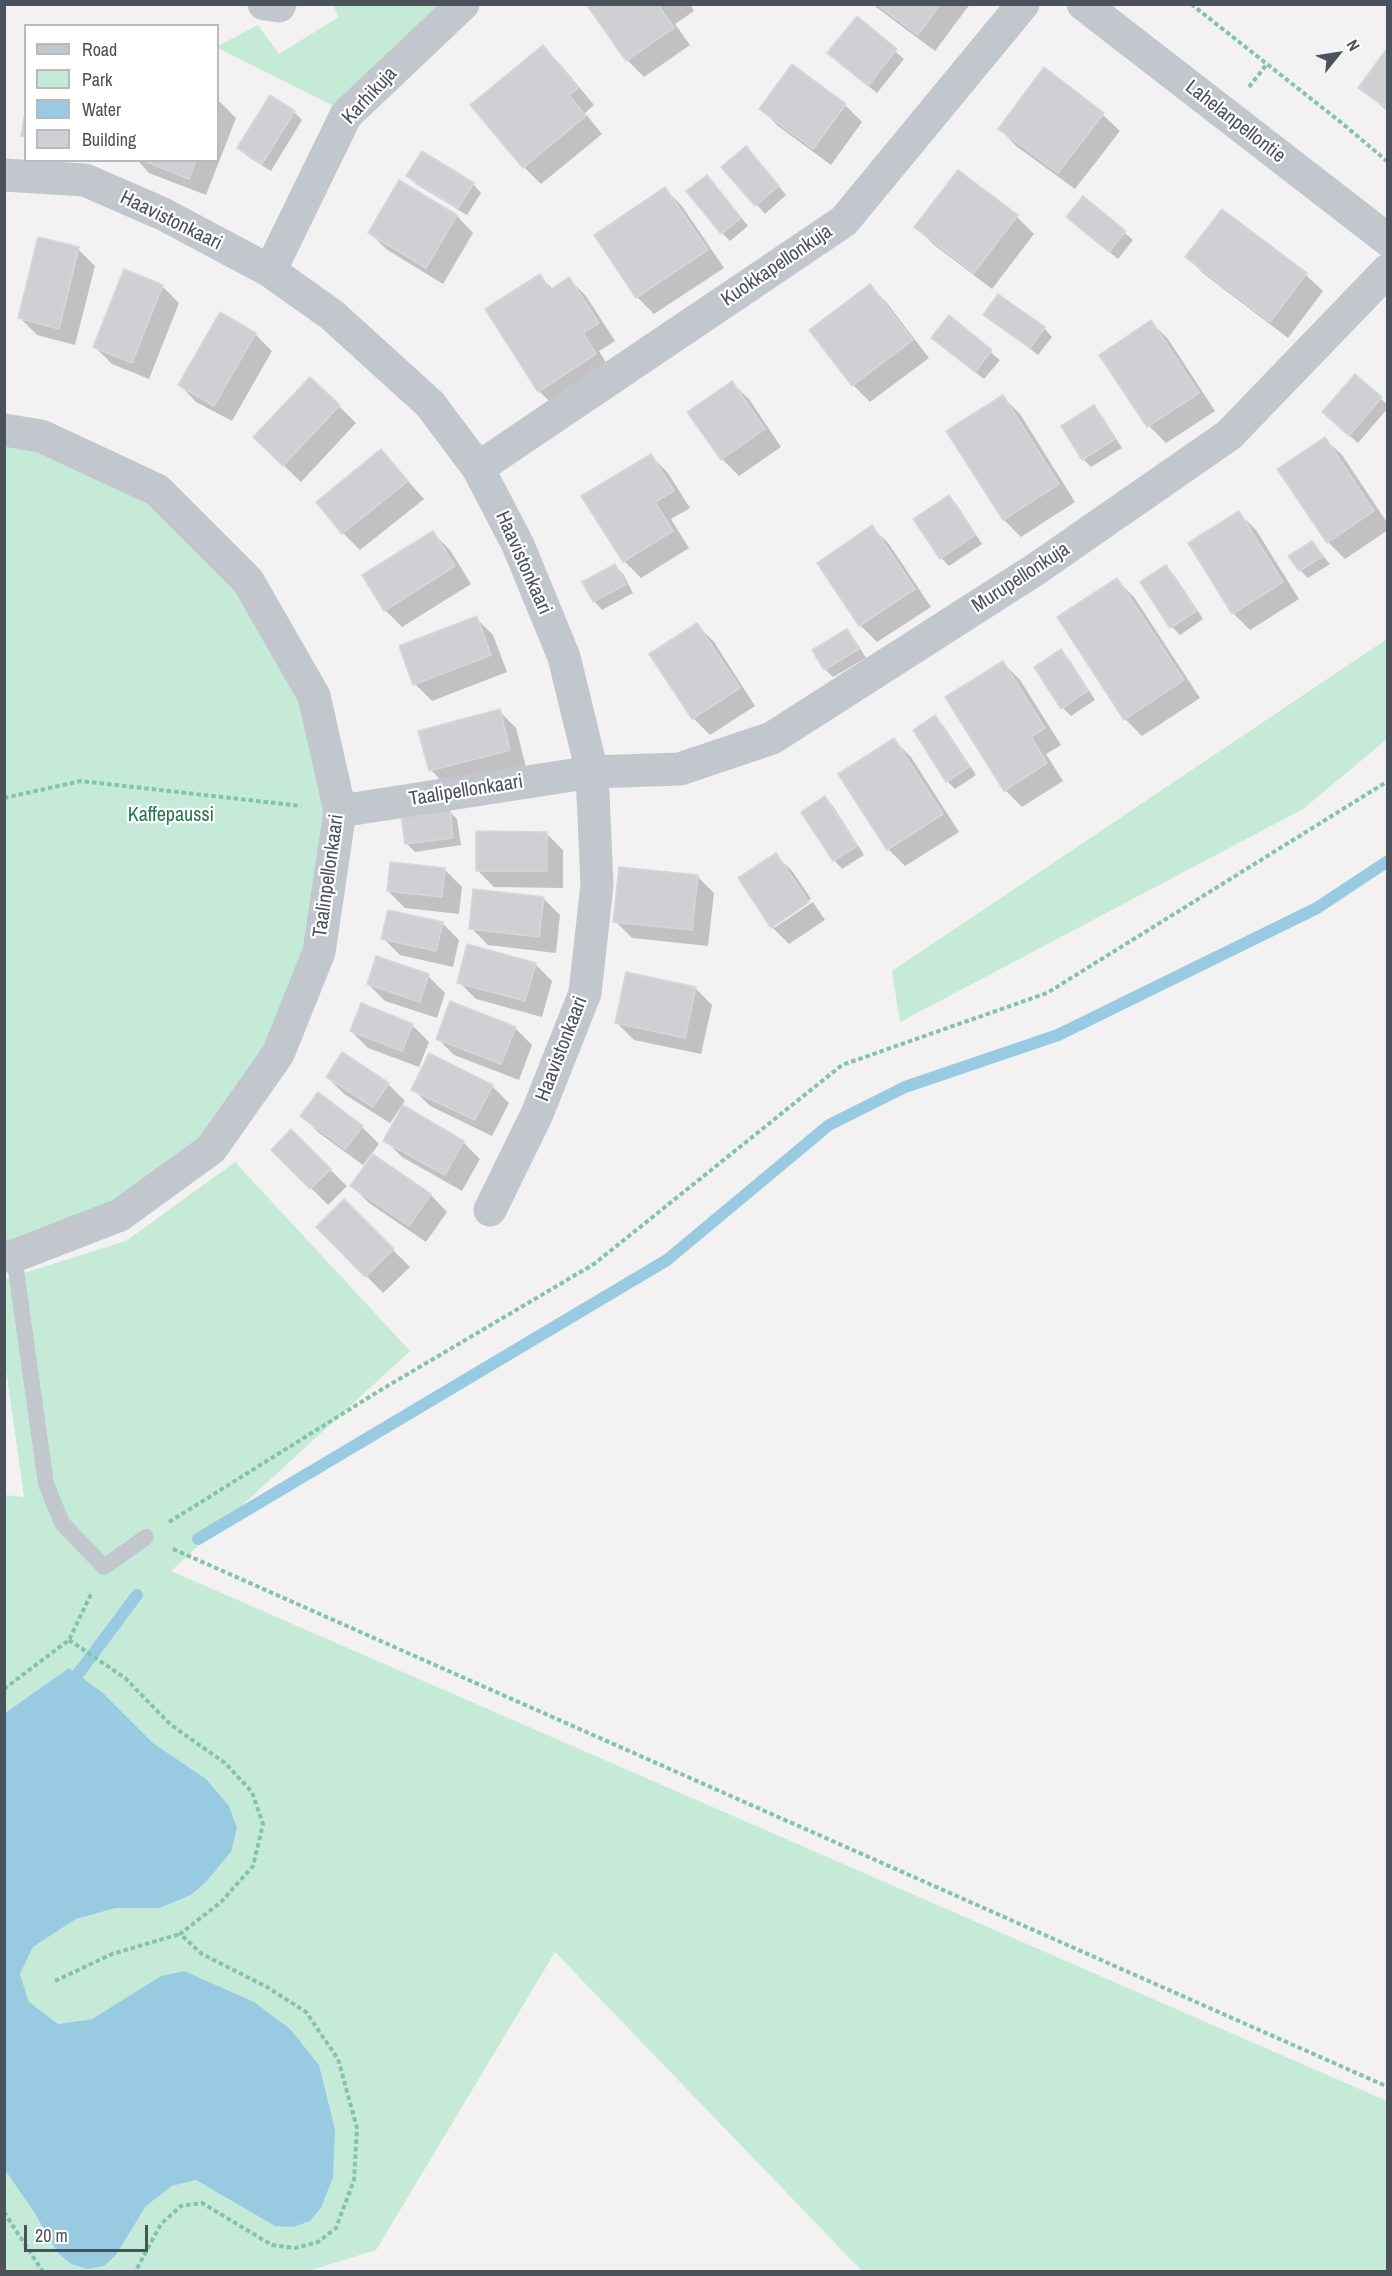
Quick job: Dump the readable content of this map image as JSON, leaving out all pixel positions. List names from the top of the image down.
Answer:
{
  "streets": {
    "street": [
      "Karhikuja",
      "Lahelanpellontie",
      "Haavistonkaari",
      "Kuokkapellonkuja",
      "Murupellonkuja",
      "Taalipellonkaari",
      "Taalinpellonkaari"
    ]
  },
  "crossings": [
    ["Karhikuja", "Haavistonkaari"],
    ["Haavistonkaari", "Kuokkapellonkuja"],
    ["Haavistonkaari", "Murupellonkuja"],
    ["Haavistonkaari", "Taalipellonkaari"],
    ["Murupellonkuja", "Taalipellonkaari"],
    ["Taalipellonkaari", "Taalinpellonkaari"]
  ],
  "parks": ["Kaffepaussi"],
  "legend": [
    "Road",
    "Park",
    "Water",
    "Building"
  ],
  "scale_bar": "20 m",
  "north": "top right"
}
